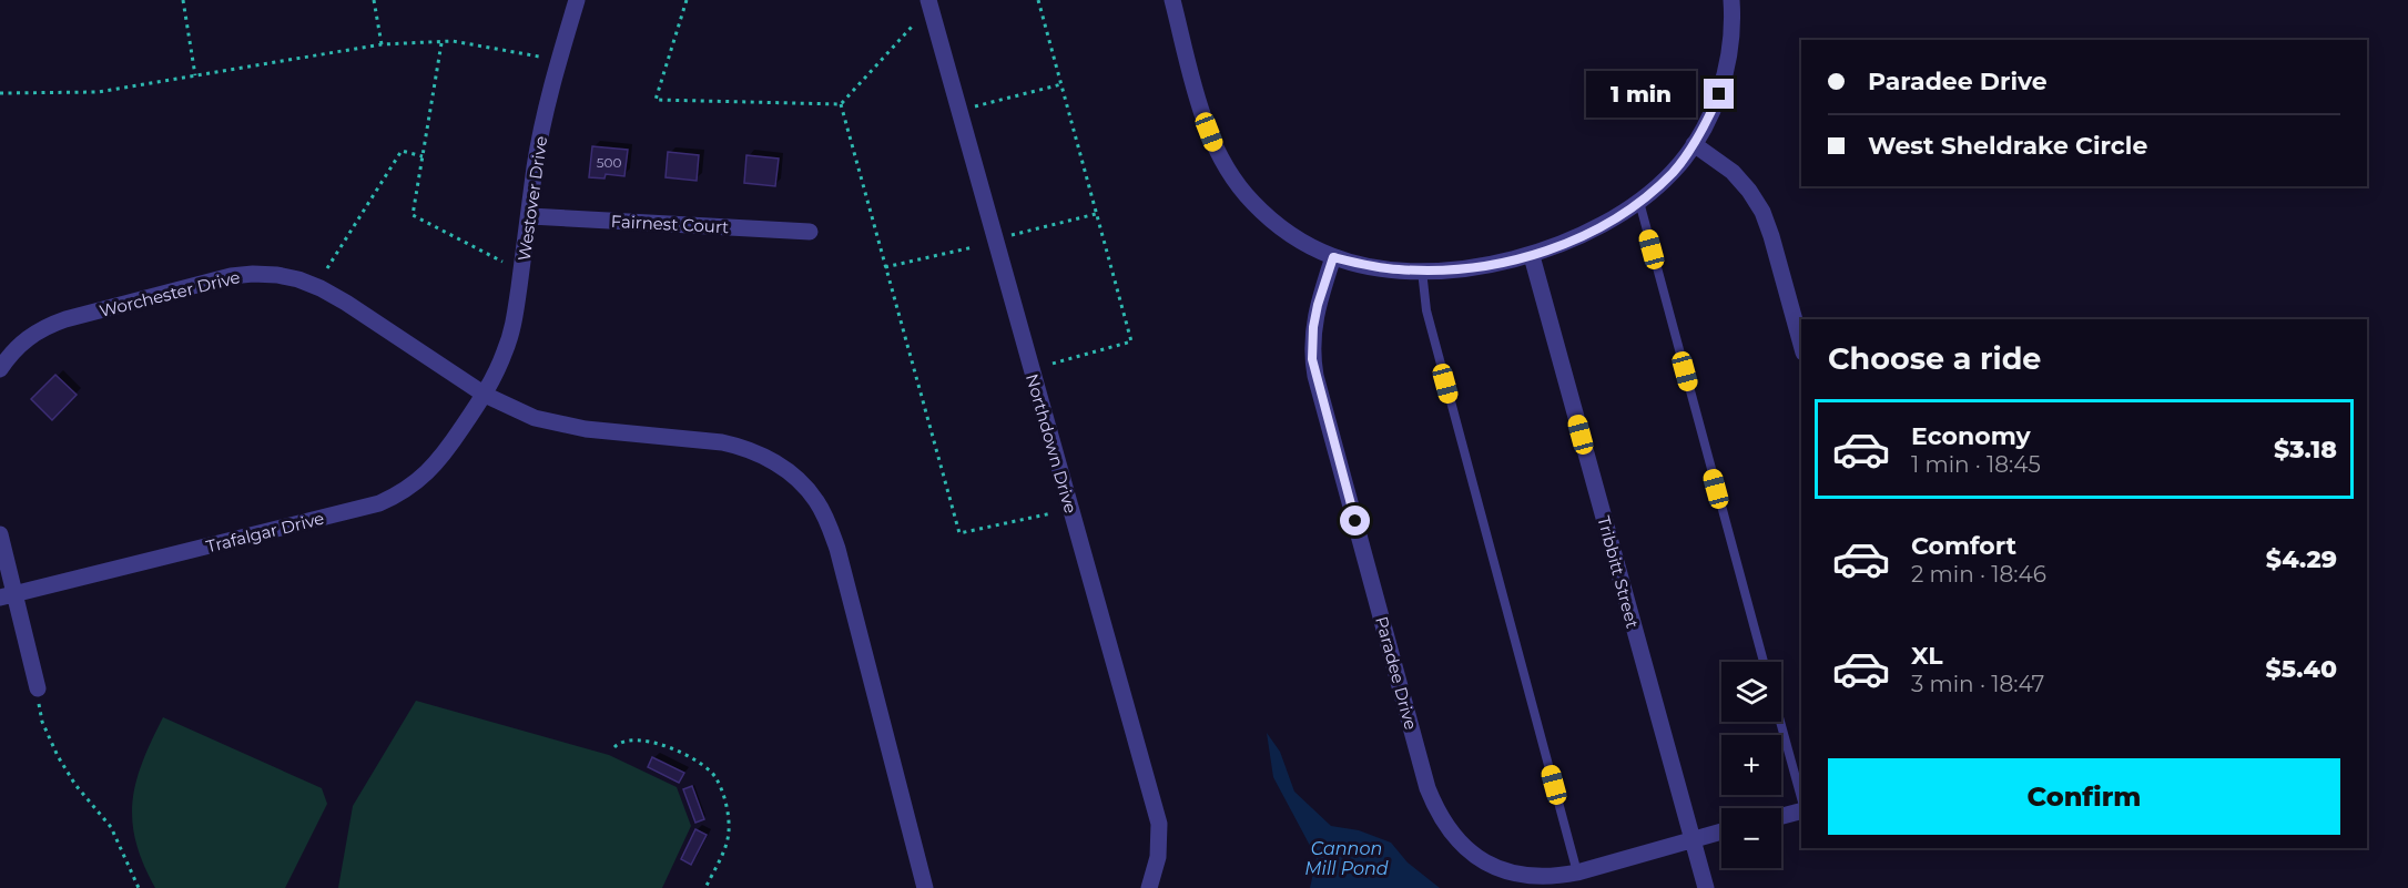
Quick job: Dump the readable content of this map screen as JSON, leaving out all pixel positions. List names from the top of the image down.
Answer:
{
  "streets": {
    "street": [
      "Westover Drive",
      "Fairnest Court",
      "Worchester Drive",
      "Northdown Drive",
      "Trafalgar Drive",
      "Tribbitt Street",
      "Paradee Drive"
    ]
  },
  "crossings": [
    ["Westover Drive", "Fairnest Court"],
    ["Westover Drive", "Worchester Drive"],
    ["Westover Drive", "Trafalgar Drive"],
    ["Worchester Drive", "Trafalgar Drive"],
    ["Tribbitt Street", "Paradee Drive"]
  ],
  "water": ["Cannon Mill Pond"],
  "house_numbers": ["500"],
  "page": {
    "banner": ["Paradee Drive", "West Sheldrake Circle"],
    "bubble": "1 min",
    "heading": "Choose a ride",
    "list": [
      {
        "name": "Economy",
        "note": "1 min · 18:45",
        "value": "$3.18"
      },
      {
        "name": "Comfort",
        "note": "2 min · 18:46",
        "value": "$4.29"
      },
      {
        "name": "XL",
        "note": "3 min · 18:47",
        "value": "$5.40"
      }
    ],
    "map_buttons": ["+", "−"],
    "buttons": "Confirm"
  }
}
